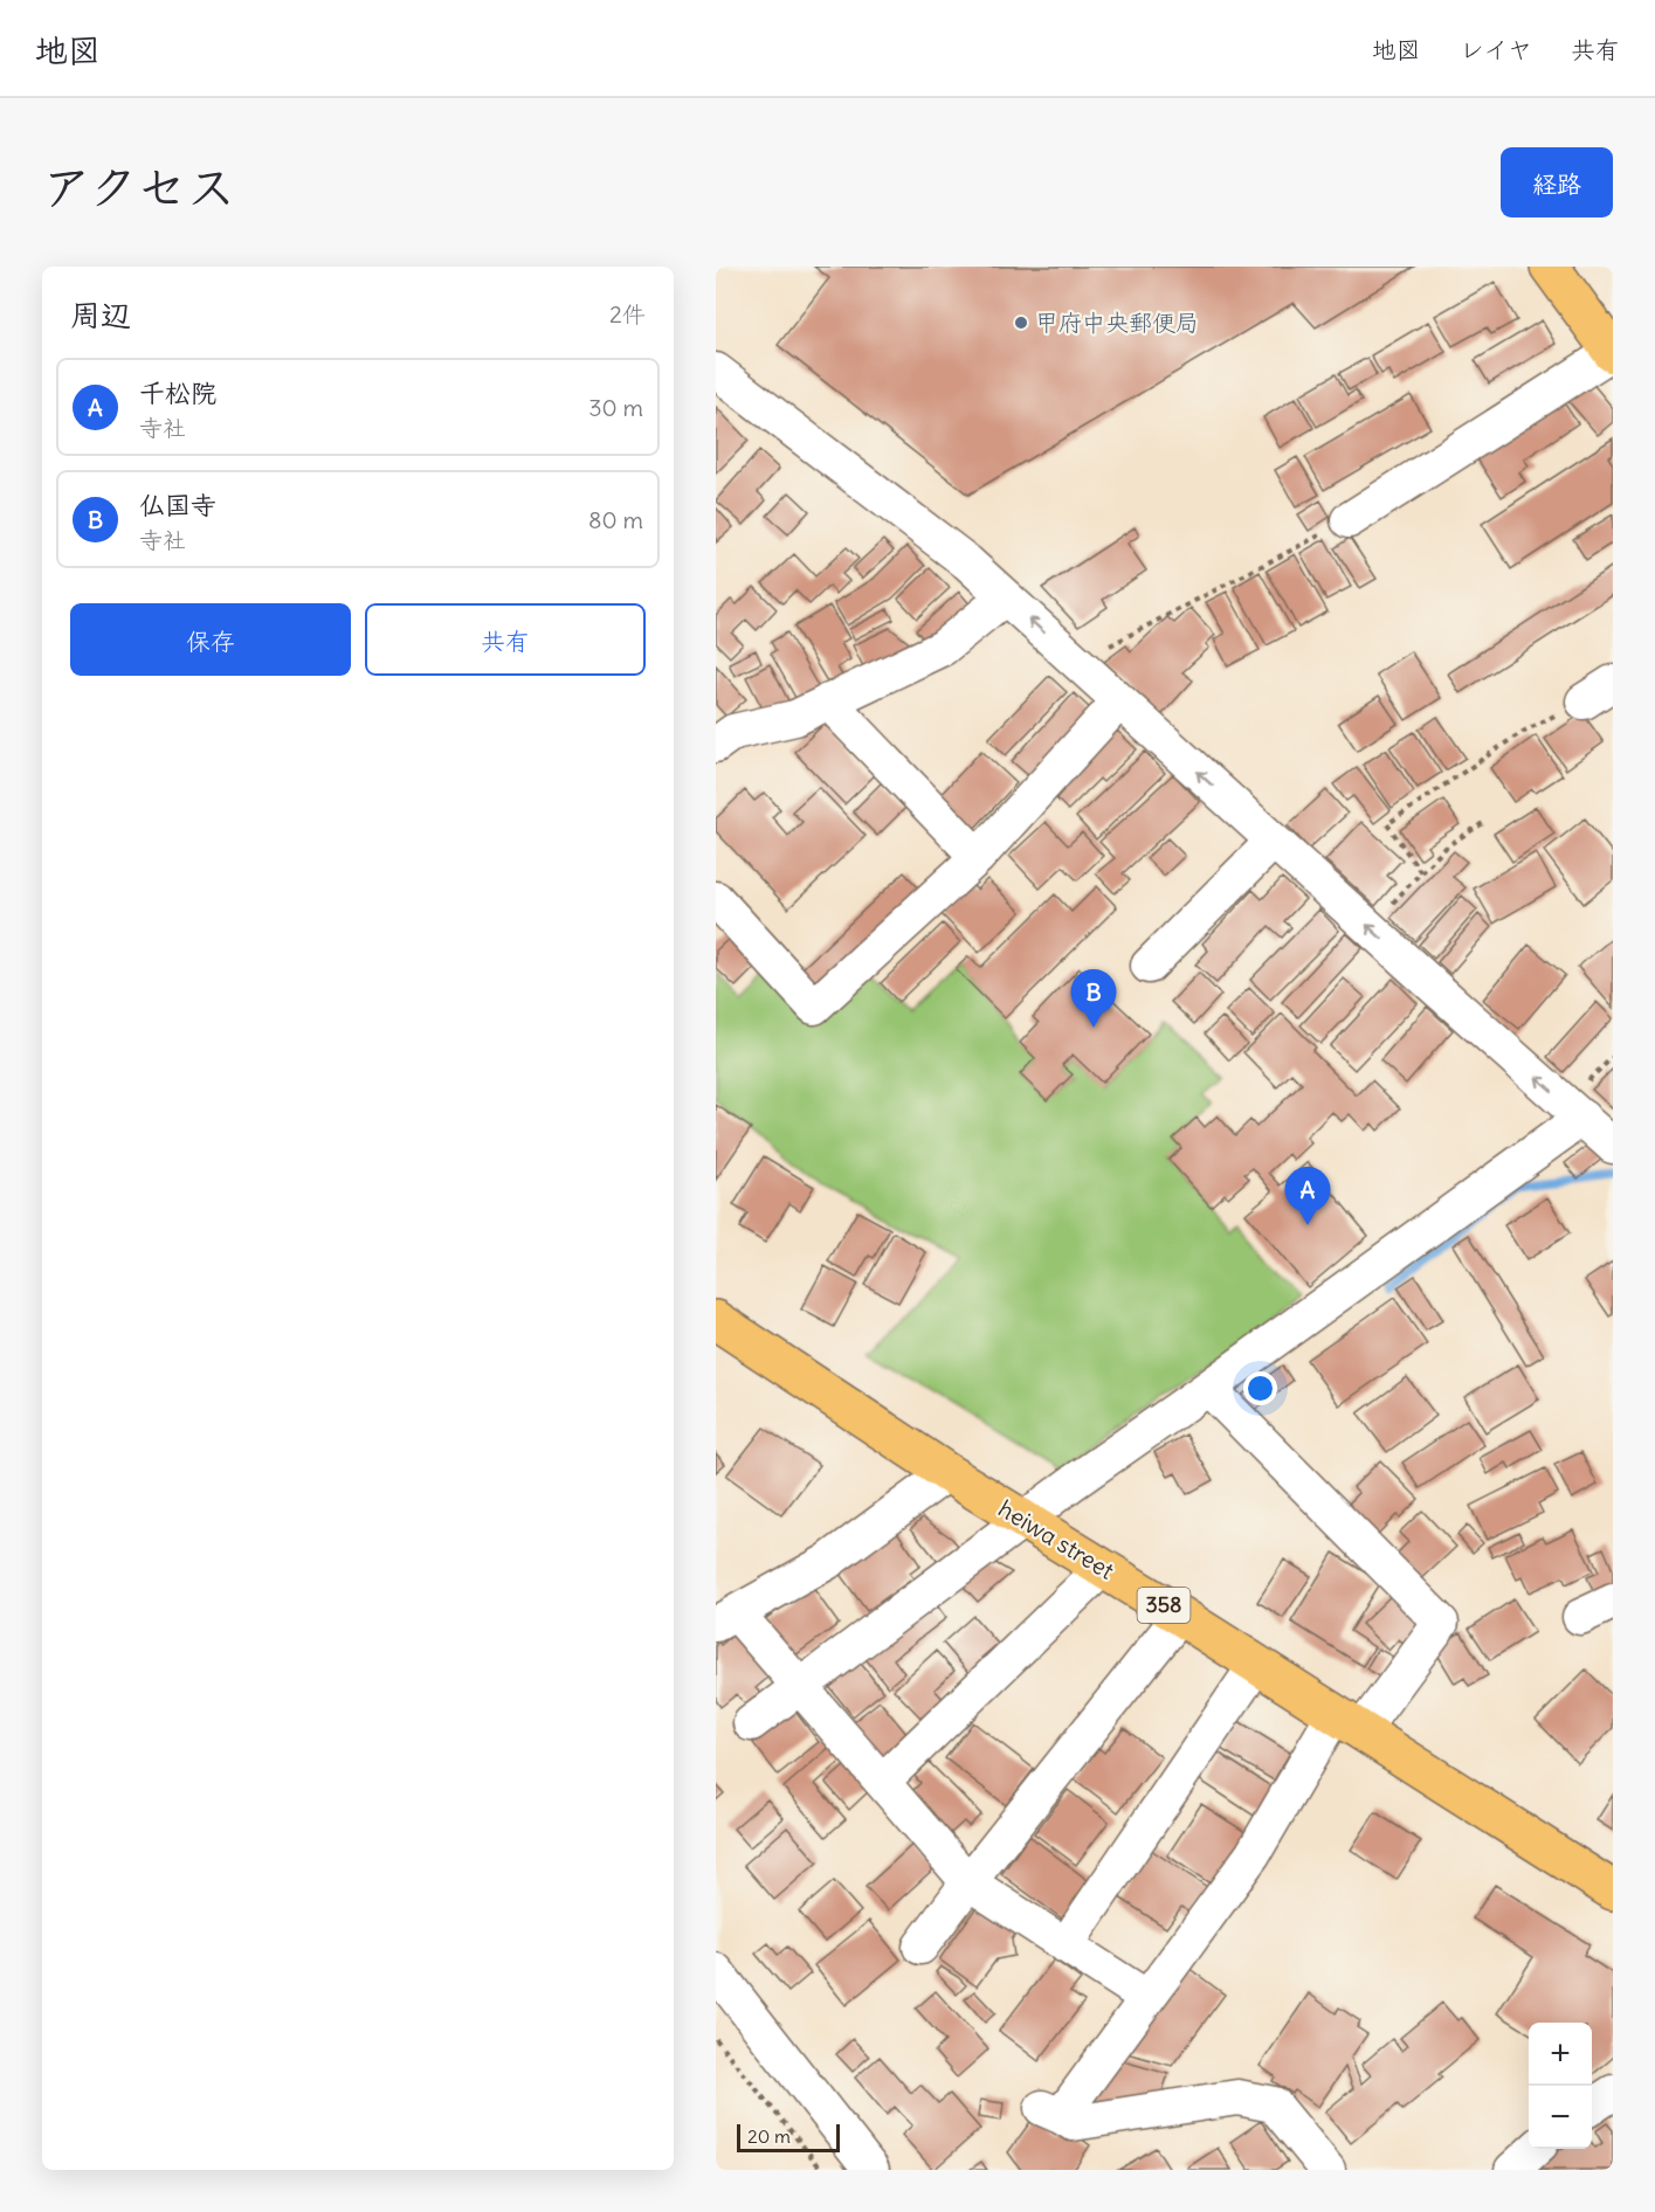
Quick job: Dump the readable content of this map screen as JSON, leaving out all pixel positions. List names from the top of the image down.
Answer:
{
  "streets": {
    "main road": ["heiwa street", "358"]
  },
  "places": ["甲府中央郵便局"],
  "scale_bar": "20 m",
  "page": {
    "header": "地図",
    "nav": ["地図", "レイヤ", "共有"],
    "title": "アクセス",
    "buttons": [
      "経路",
      ["保存", "共有"]
    ],
    "heading": ["周辺", "2件"],
    "list": [
      {
        "mark": "A",
        "name": "千松院",
        "note": "寺社",
        "value": "30 m"
      },
      {
        "mark": "B",
        "name": "仏国寺",
        "note": "寺社",
        "value": "80 m"
      }
    ],
    "pins": ["B", "A"],
    "map_buttons": ["+", "−"],
    "scale": "20 m"
  }
}
